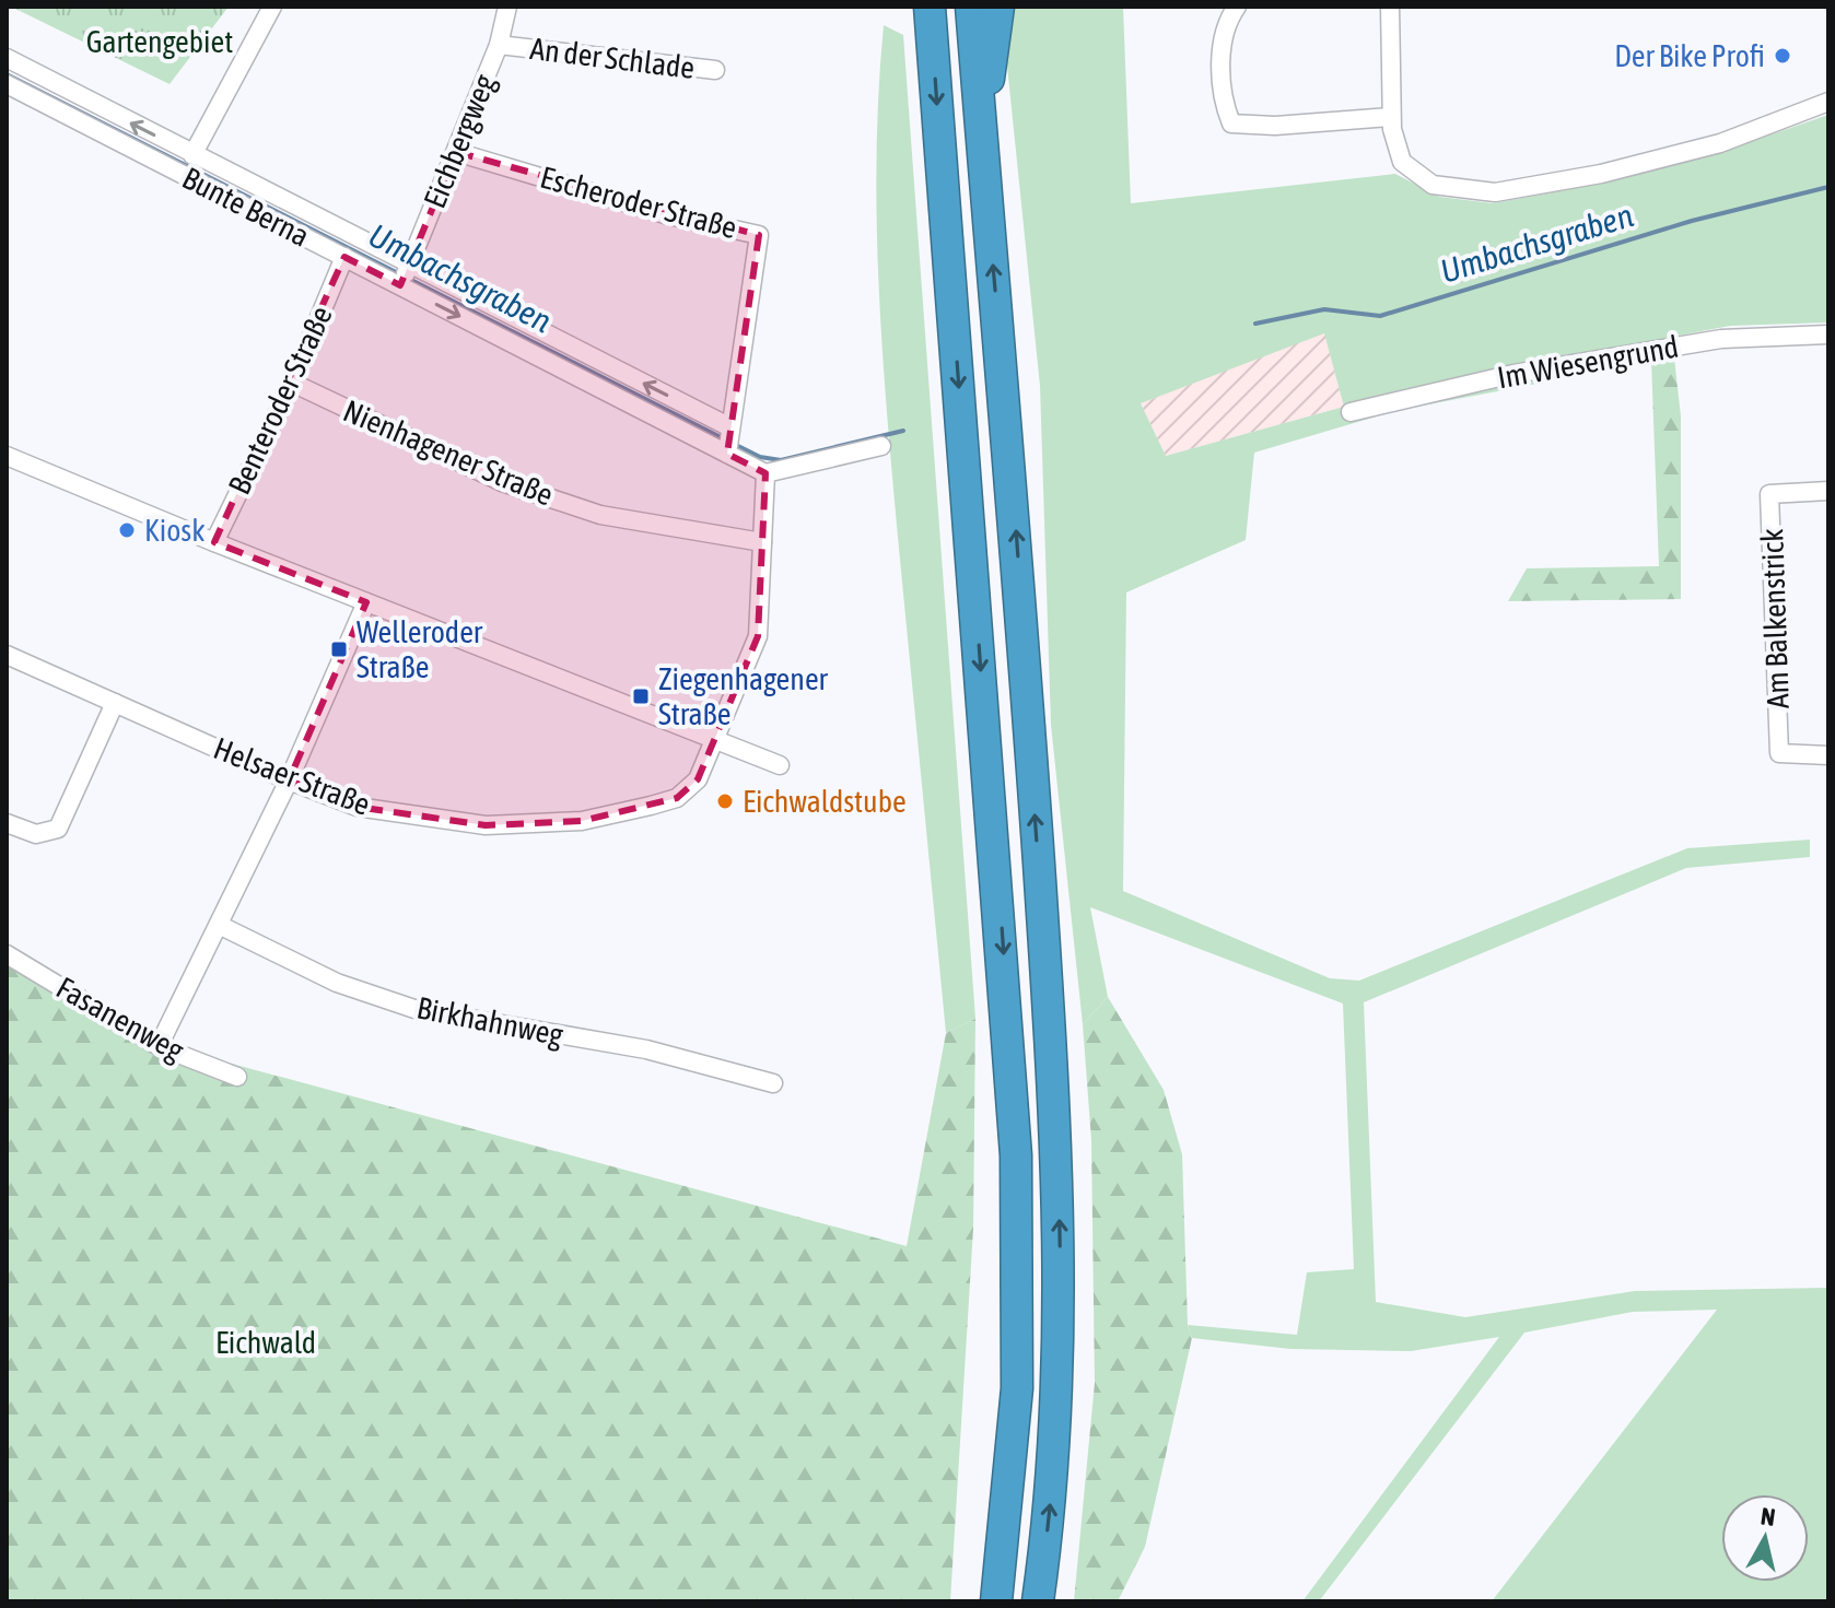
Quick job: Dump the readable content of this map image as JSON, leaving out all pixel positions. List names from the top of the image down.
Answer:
{
  "streets": {
    "street": [
      "An der Schlade",
      "Eichbergweg",
      "Escheroder Straße",
      "Bunte Berna",
      "Im Wiesengrund",
      "Benteroder Straße",
      "Nienhagener Straße",
      "Am Balkenstrick",
      "Helsaer Straße",
      "Fasanenweg",
      "Birkhahnweg"
    ]
  },
  "crossings": [
    ["An der Schlade", "Eichbergweg"],
    ["Eichbergweg", "Escheroder Straße"],
    ["Eichbergweg", "Bunte Berna"],
    ["Escheroder Straße", "Bunte Berna"],
    ["Bunte Berna", "Benteroder Straße"],
    ["Benteroder Straße", "Nienhagener Straße"]
  ],
  "water": ["Umbachsgraben"],
  "parks": ["Gartengebiet", "Eichwald"],
  "places": {
    "other": ["Der Bike Profi", "Kiosk", "Eichwaldstube"],
    "transit": ["Welleroder Straße", "Ziegenhagener Straße"]
  },
  "north": "top"
}
